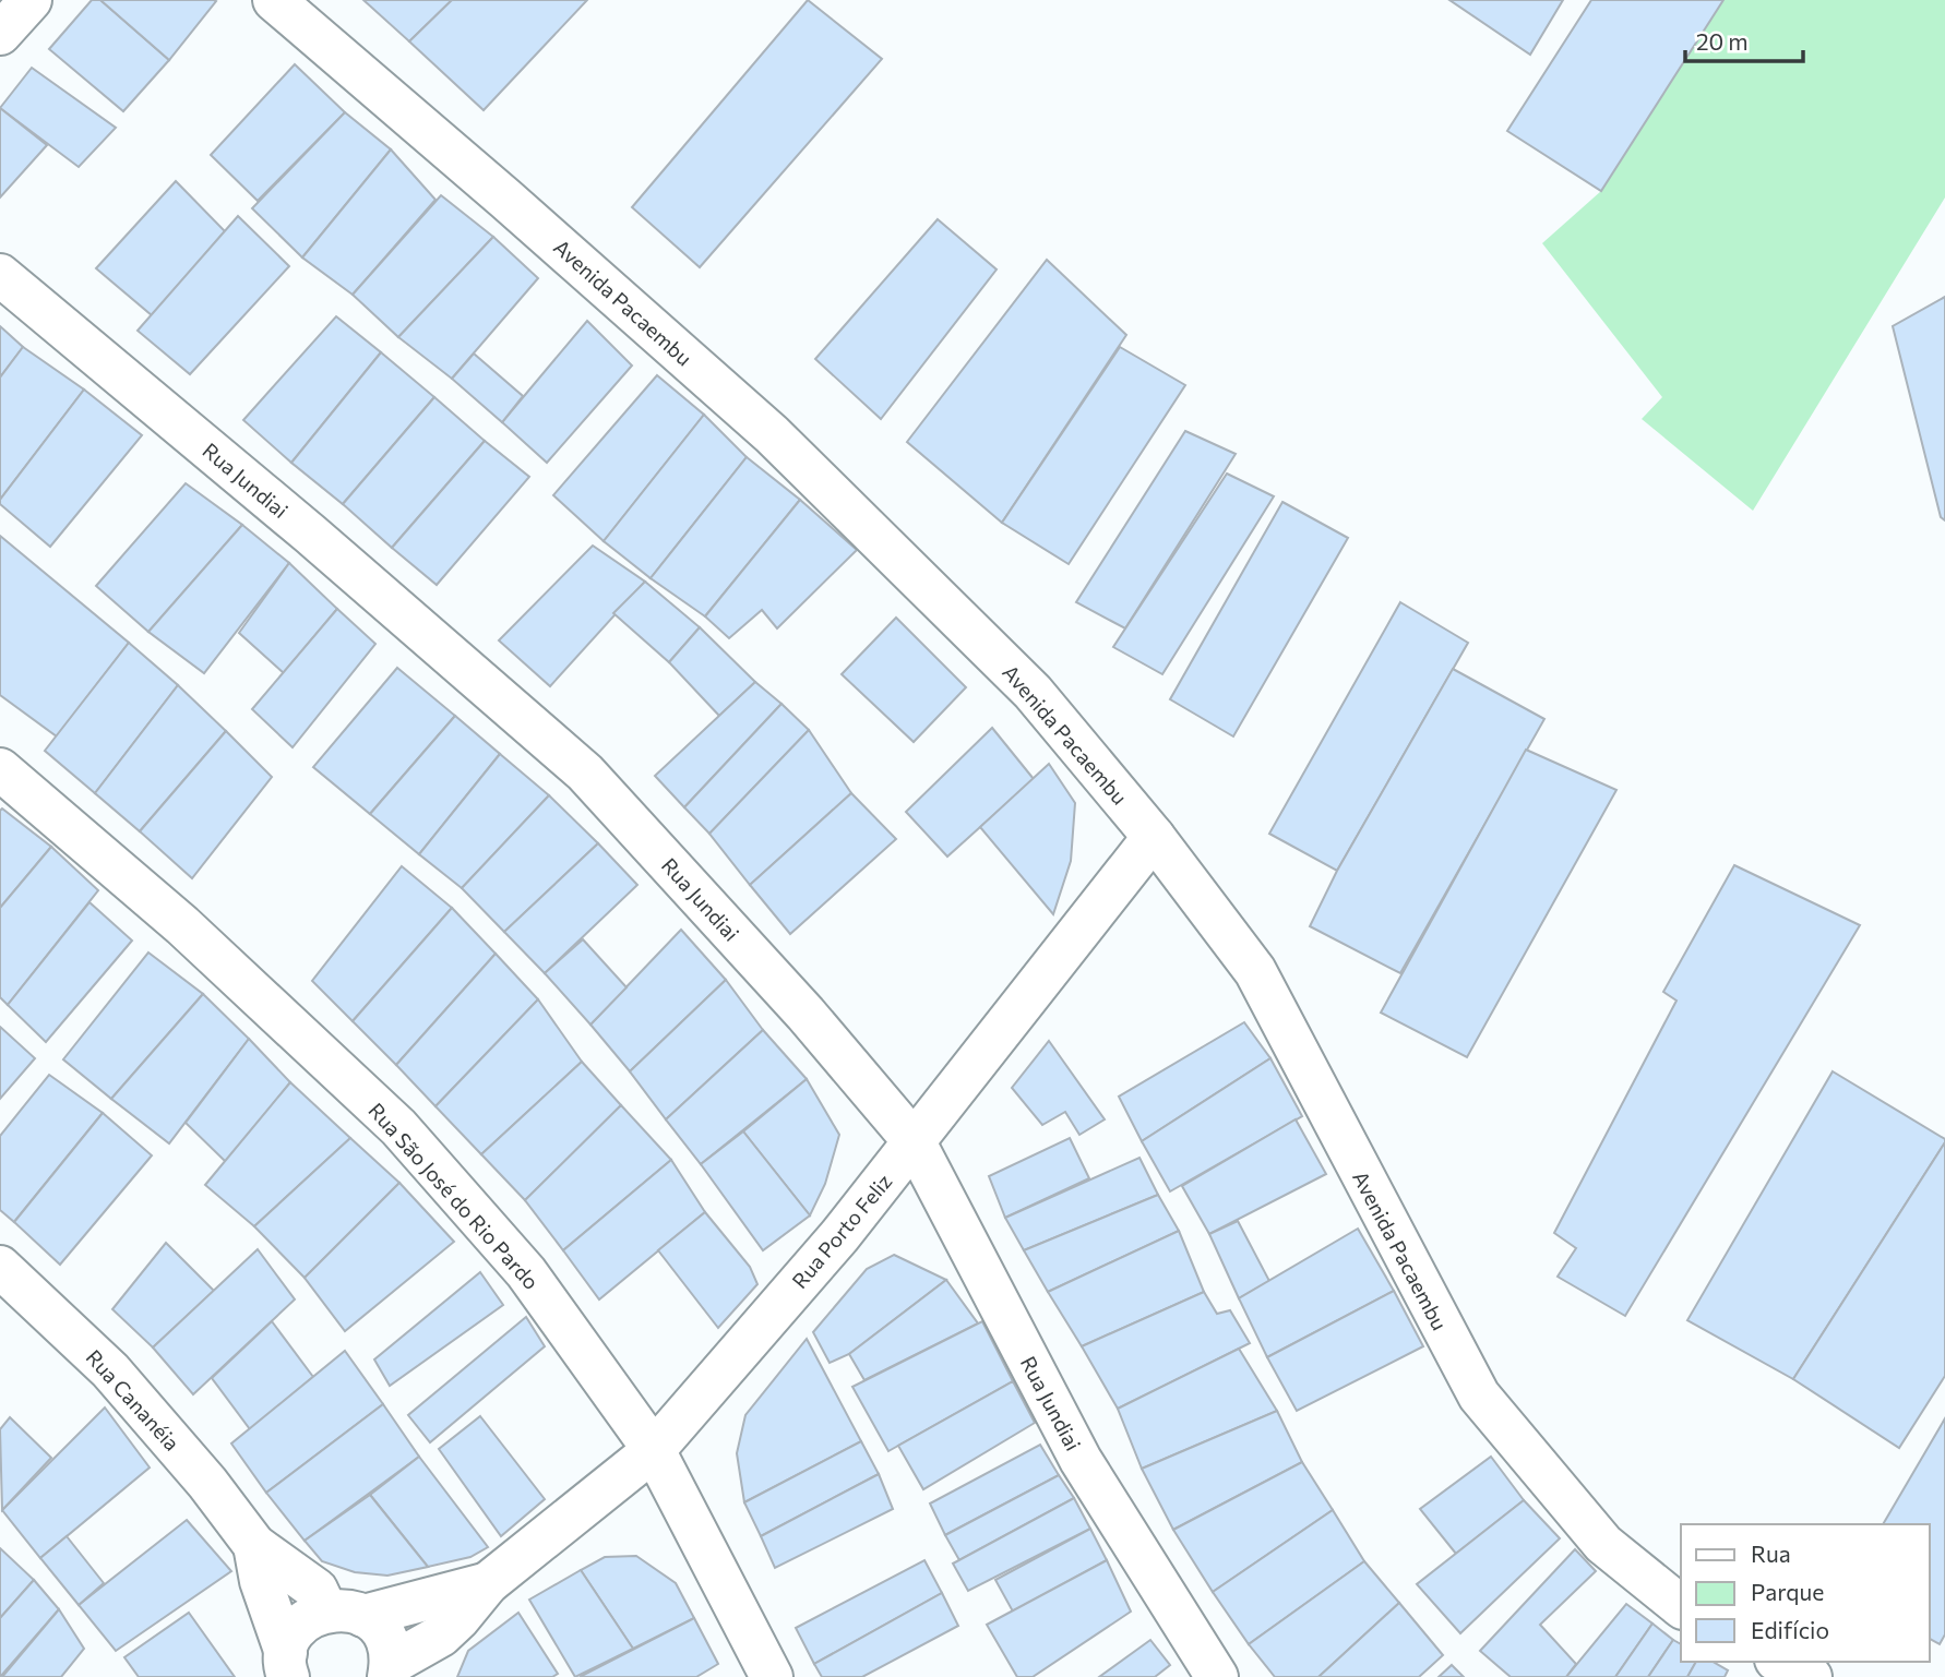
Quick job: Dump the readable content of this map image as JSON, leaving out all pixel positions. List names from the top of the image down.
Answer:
{
  "streets": {
    "street": [
      "Avenida Pacaembu",
      "Rua Jundiai",
      "Rua São José do Rio Pardo",
      "Rua Porto Feliz",
      "Rua Cananéia"
    ]
  },
  "crossings": [
    ["Avenida Pacaembu", "Rua Porto Feliz"],
    ["Rua Jundiai", "Rua Porto Feliz"],
    ["Rua São José do Rio Pardo", "Rua Porto Feliz"],
    ["Rua Porto Feliz", "Rua Cananéia"]
  ],
  "legend": ["Rua", "Parque", "Edifício"],
  "scale_bar": "20 m"
}
